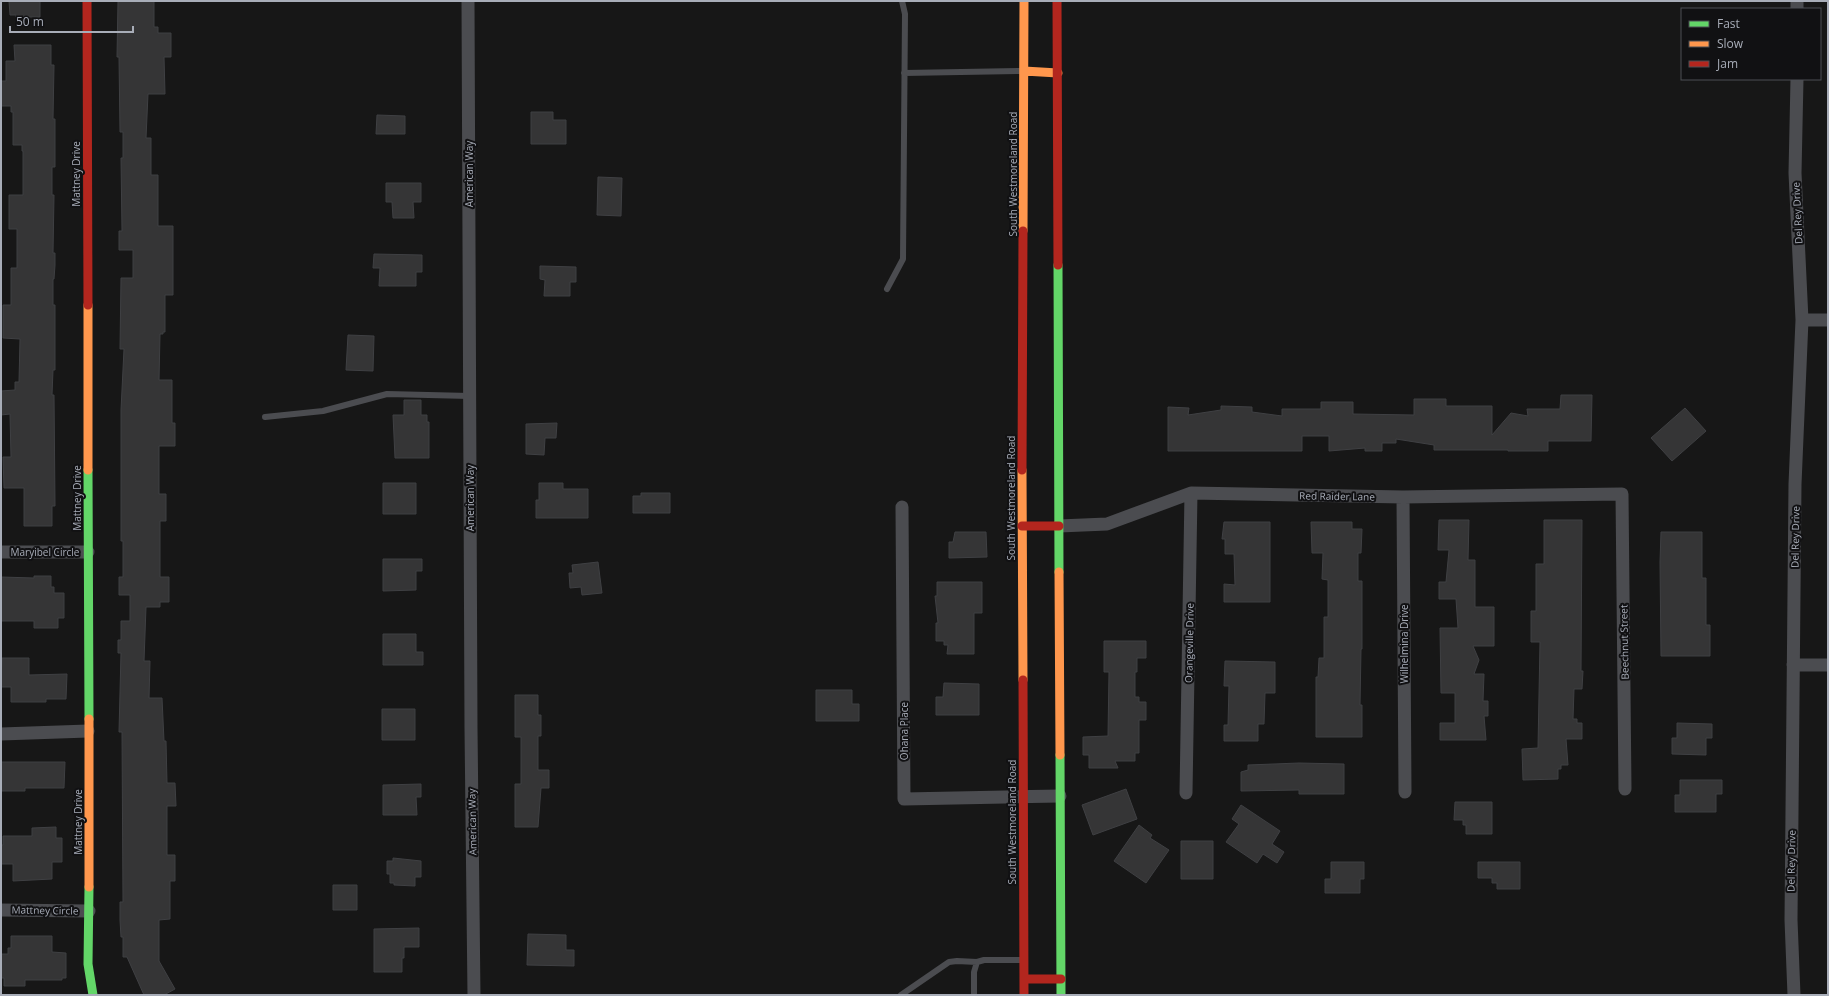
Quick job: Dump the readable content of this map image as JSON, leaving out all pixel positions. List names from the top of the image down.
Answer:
{
  "streets": {
    "main road": ["Mattney Drive", "South Westmoreland Road"],
    "street": [
      "American Way",
      "Del Rey Drive",
      "Red Raider Lane",
      "Maryibel Circle",
      "Beechnut Street",
      "Orangeville Drive",
      "Wilhelmina Drive",
      "Ohana Place",
      "Mattney Circle"
    ]
  },
  "crossings": [
    ["Mattney Drive", "Maryibel Circle"],
    ["Mattney Drive", "Mattney Circle"],
    ["South Westmoreland Road", "Ohana Place"],
    ["Red Raider Lane", "Beechnut Street"],
    ["Red Raider Lane", "Orangeville Drive"],
    ["Red Raider Lane", "Wilhelmina Drive"]
  ],
  "legend": ["Fast", "Slow", "Jam"],
  "scale_bar": "50 m"
}
